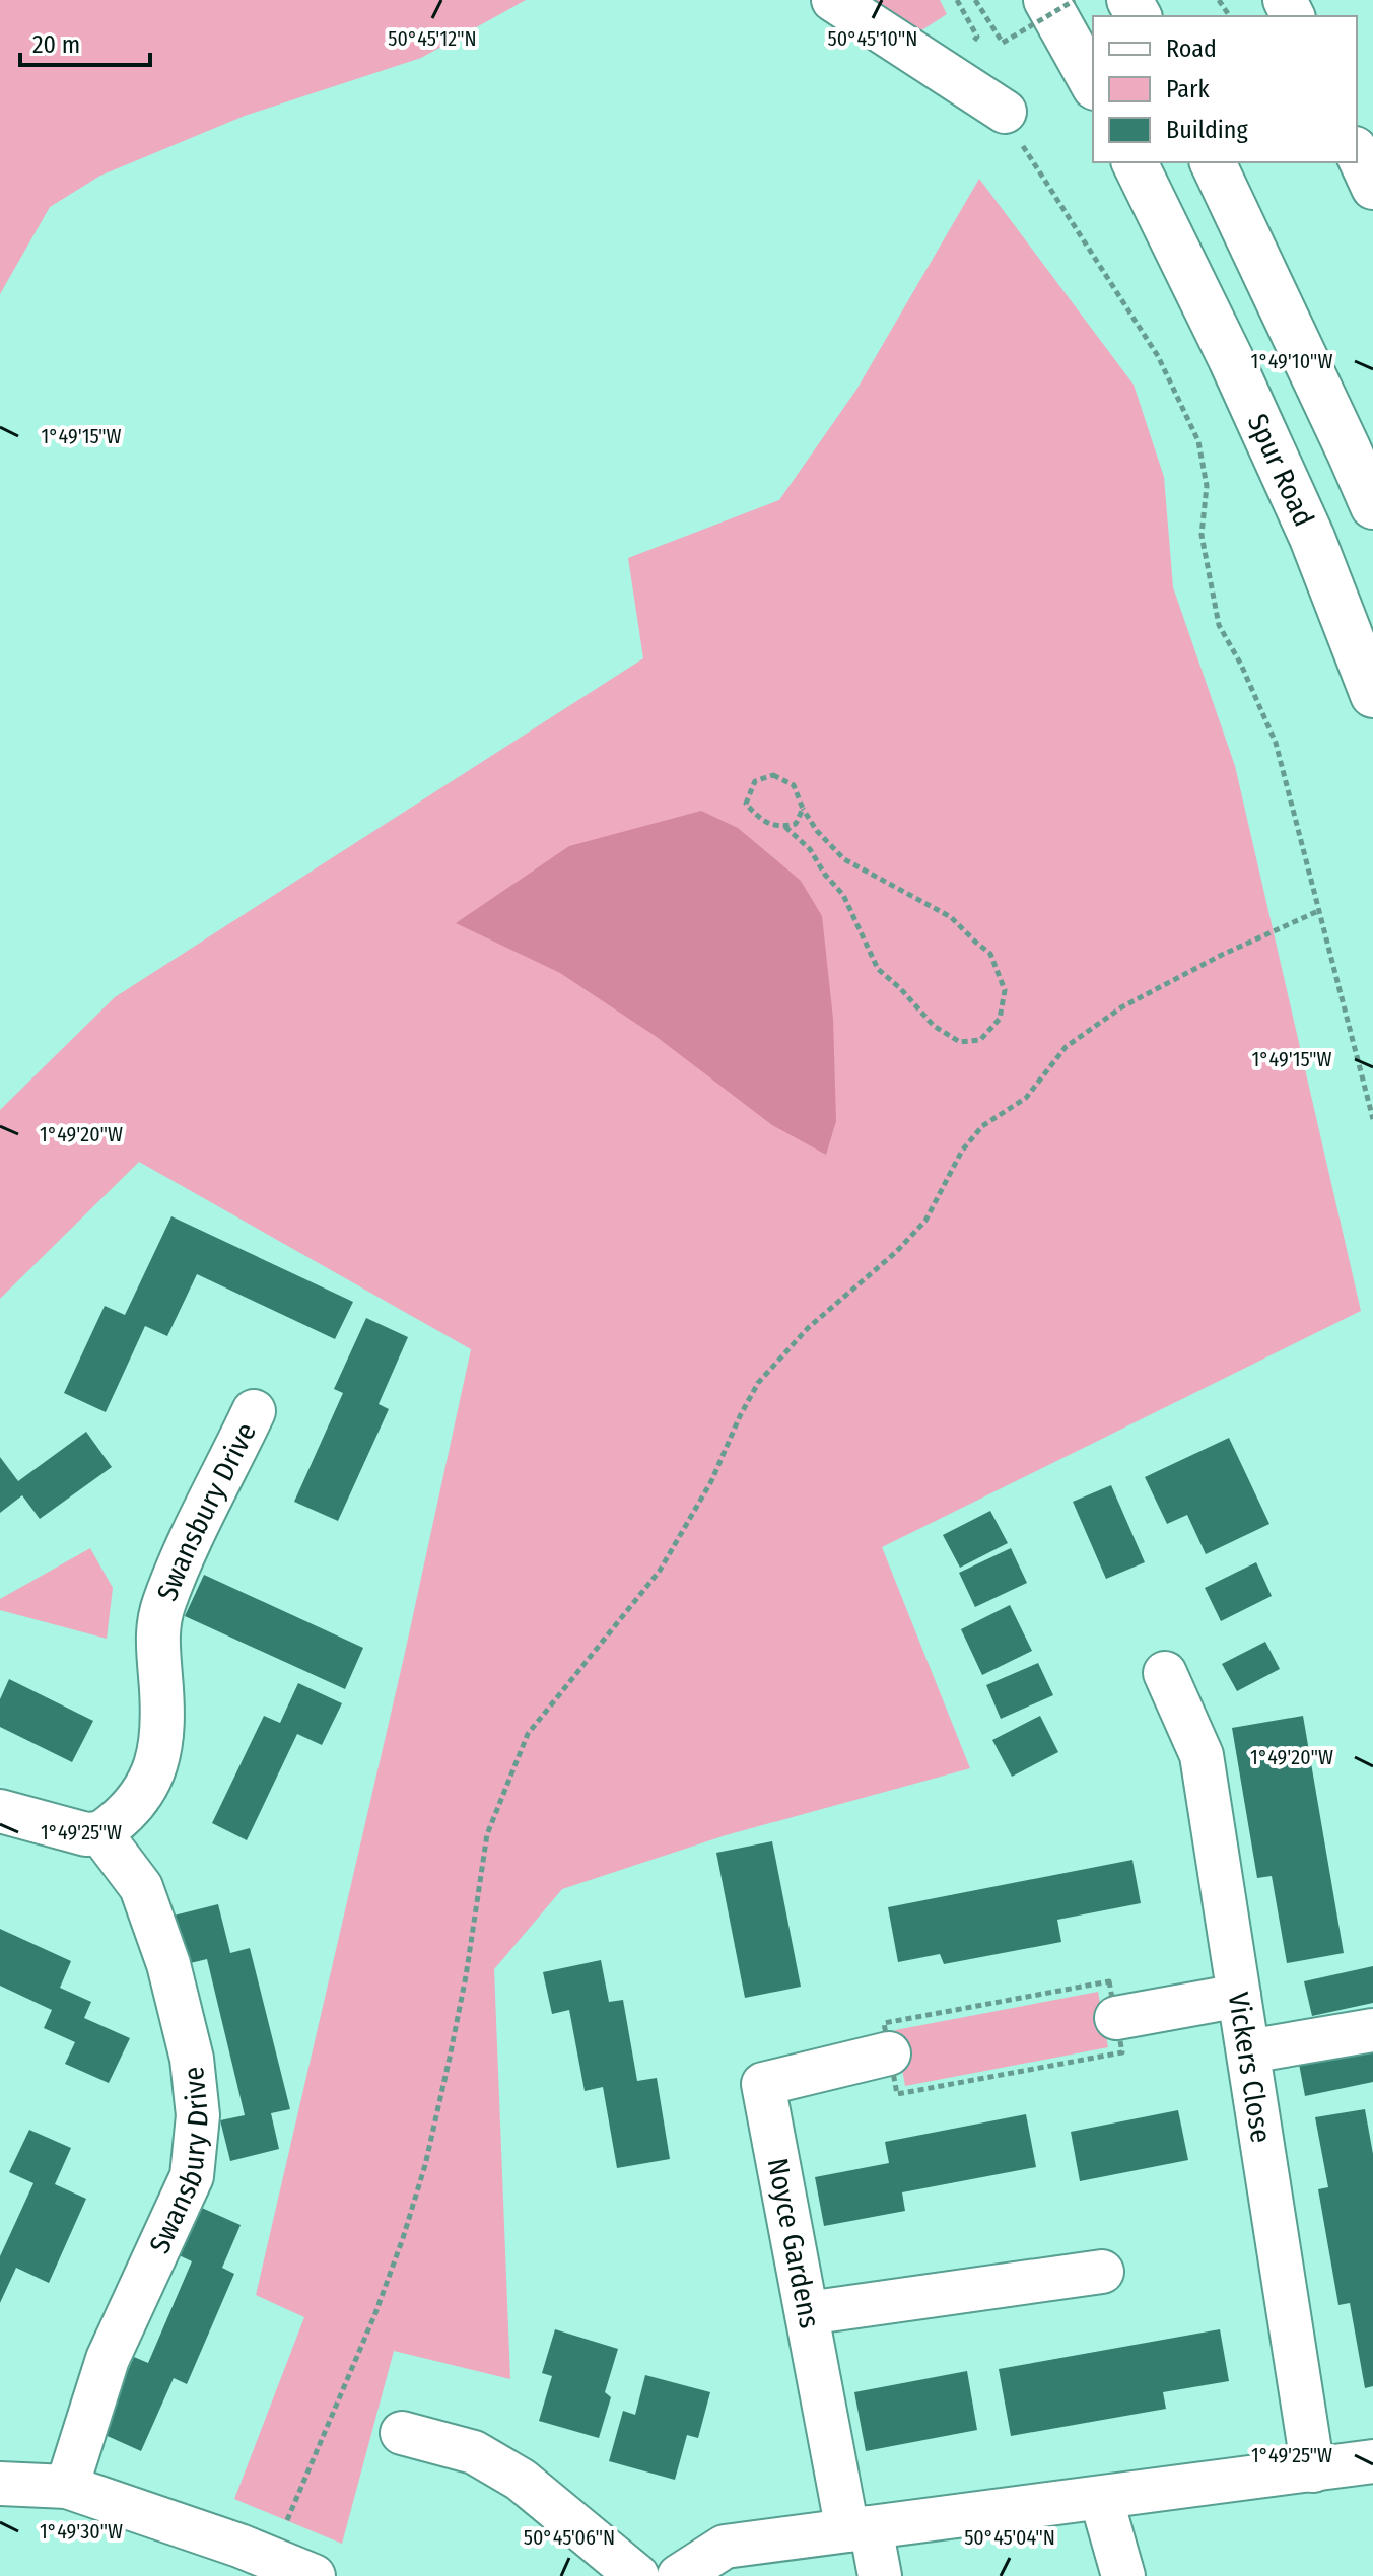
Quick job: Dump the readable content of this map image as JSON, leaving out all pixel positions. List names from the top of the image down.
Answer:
{
  "streets": {
    "highway": ["Spur Road"],
    "street": ["Swansbury Drive", "Vickers Close", "Noyce Gardens"]
  },
  "legend": ["Road", "Park", "Building"],
  "scale_bar": "20 m",
  "coordinates": [
    "50°45'12\"N",
    "50°45'10\"N",
    "1°49'10\"W",
    "1°49'15\"W",
    "1°49'20\"W",
    "1°49'25\"W",
    "1°49'30\"W",
    "50°45'06\"N",
    "50°45'04\"N"
  ]
}
